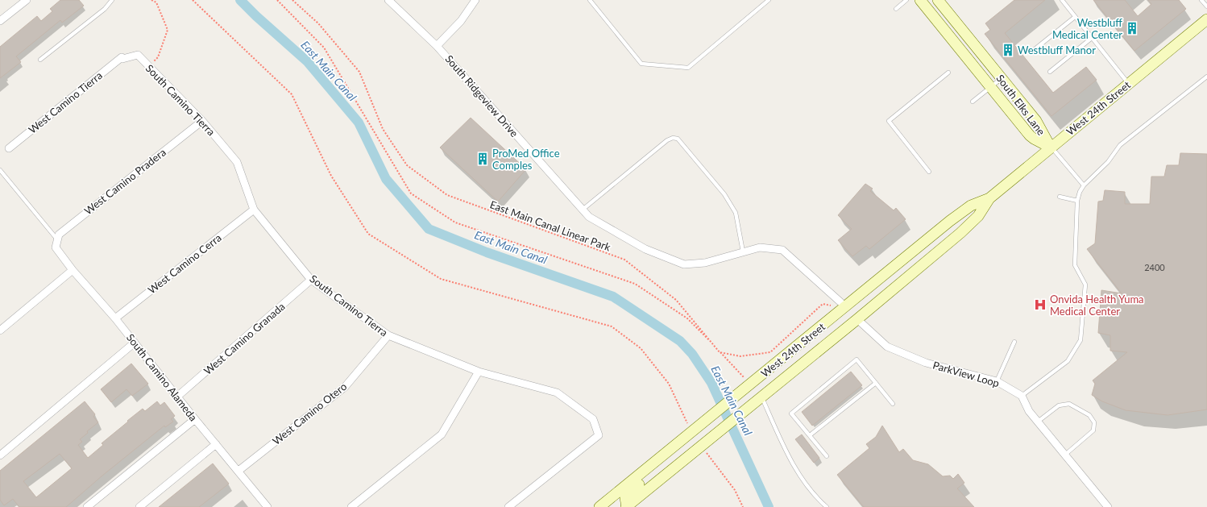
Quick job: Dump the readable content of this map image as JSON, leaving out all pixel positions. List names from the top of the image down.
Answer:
{
  "streets": {
    "main road": ["South Elks Lane", "West 24th Street"],
    "street": [
      "South Ridgeview Drive",
      "South Camino Tierra",
      "West Camino Tierra",
      "West Camino Pradera",
      "West Camino Cerra",
      "West Camino Granada",
      "ParkView Loop",
      "South Camino Alameda",
      "West Camino Otero"
    ],
    "path": ["East Main Canal Linear Park"]
  },
  "crossings": [
    ["South Ridgeview Drive", "West 24th Street"],
    ["South Ridgeview Drive", "East Main Canal Linear Park"],
    ["South Camino Tierra", "West Camino Tierra"],
    ["South Camino Tierra", "West Camino Pradera"],
    ["South Camino Tierra", "West Camino Cerra"],
    ["South Camino Tierra", "West Camino Granada"],
    ["South Camino Tierra", "West Camino Otero"],
    ["South Elks Lane", "West 24th Street"],
    ["West 24th Street", "East Main Canal Linear Park"],
    ["West 24th Street", "ParkView Loop"],
    ["West Camino Pradera", "South Camino Alameda"],
    ["West Camino Cerra", "South Camino Alameda"],
    ["West Camino Granada", "South Camino Alameda"],
    ["South Camino Alameda", "West Camino Otero"]
  ],
  "water": ["East Main Canal"],
  "places": {
    "building": ["Westbluff Medical Center", "Westbluff Manor", "ProMed Office Comples"],
    "hospital": ["Onvida Health Yuma Medical Center"]
  },
  "house_numbers": ["2400"]
}
